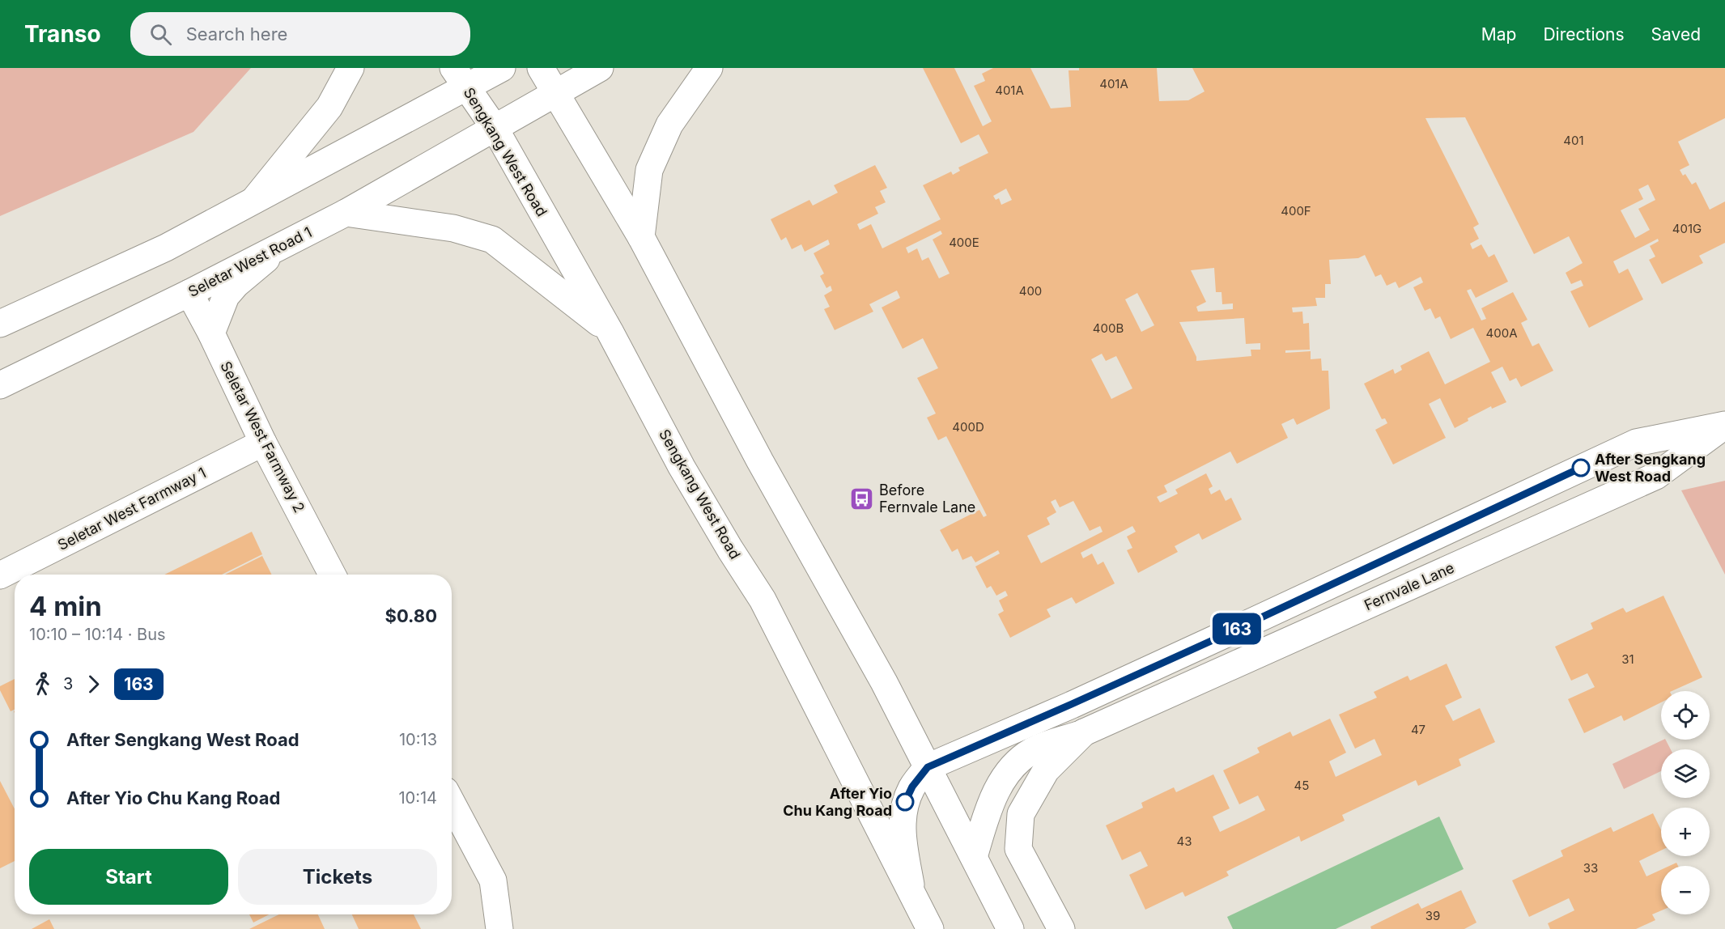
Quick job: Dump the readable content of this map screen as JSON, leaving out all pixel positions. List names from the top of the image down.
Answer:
{
  "streets": {
    "main road": [
      "Sengkang West Road",
      "Seletar West Road 1",
      "Seletar West Farmway 2",
      "Seletar West Farmway 1",
      "Fernvale Lane"
    ]
  },
  "crossings": [
    ["Sengkang West Road", "Seletar West Road 1"],
    ["Sengkang West Road", "Fernvale Lane"],
    ["Seletar West Road 1", "Seletar West Farmway 2"],
    ["Seletar West Farmway 2", "Seletar West Farmway 1"]
  ],
  "places": {
    "other": ["After Sengkang West Road", "After Yio Chu Kang Road"],
    "bus stop": ["Before Fernvale Lane"]
  },
  "lines": ["bus line 163"],
  "house_numbers": [
    "401A",
    "401A",
    "401",
    "400F",
    "401G",
    "400E",
    "400",
    "400B",
    "400A",
    "400D",
    "31",
    "47",
    "45",
    "43",
    "33",
    "39"
  ],
  "page": {
    "header": "Transo",
    "search": "Search here",
    "nav": ["Map", "Directions", "Saved"],
    "on_map": "163",
    "heading": ["4 min", "10:10 – 10:14 · Bus", "$0.80"],
    "legs": ["3", "163"],
    "map_buttons": ["+", "−"],
    "list": [
      {
        "name": "After Sengkang West Road",
        "value": "10:13"
      },
      {
        "name": "After Yio Chu Kang Road",
        "value": "10:14"
      }
    ],
    "buttons": ["Start", "Tickets"]
  }
}
